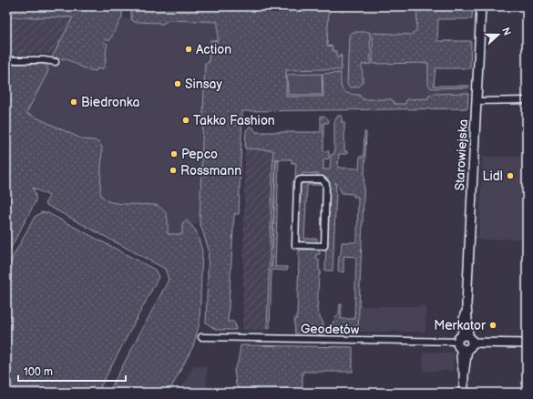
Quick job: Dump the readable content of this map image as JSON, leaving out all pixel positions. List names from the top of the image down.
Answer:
{
  "streets": {
    "main road": ["Starowiejska"],
    "street": ["Geodetów"]
  },
  "crossings": [
    ["Starowiejska", "Geodetów"]
  ],
  "places": [
    "Action",
    "Sinsay",
    "Biedronka",
    "Takko Fashion",
    "Pepco",
    "Rossmann",
    "Lidl",
    "Merkator"
  ],
  "scale_bar": "100 m",
  "north": "right"
}
